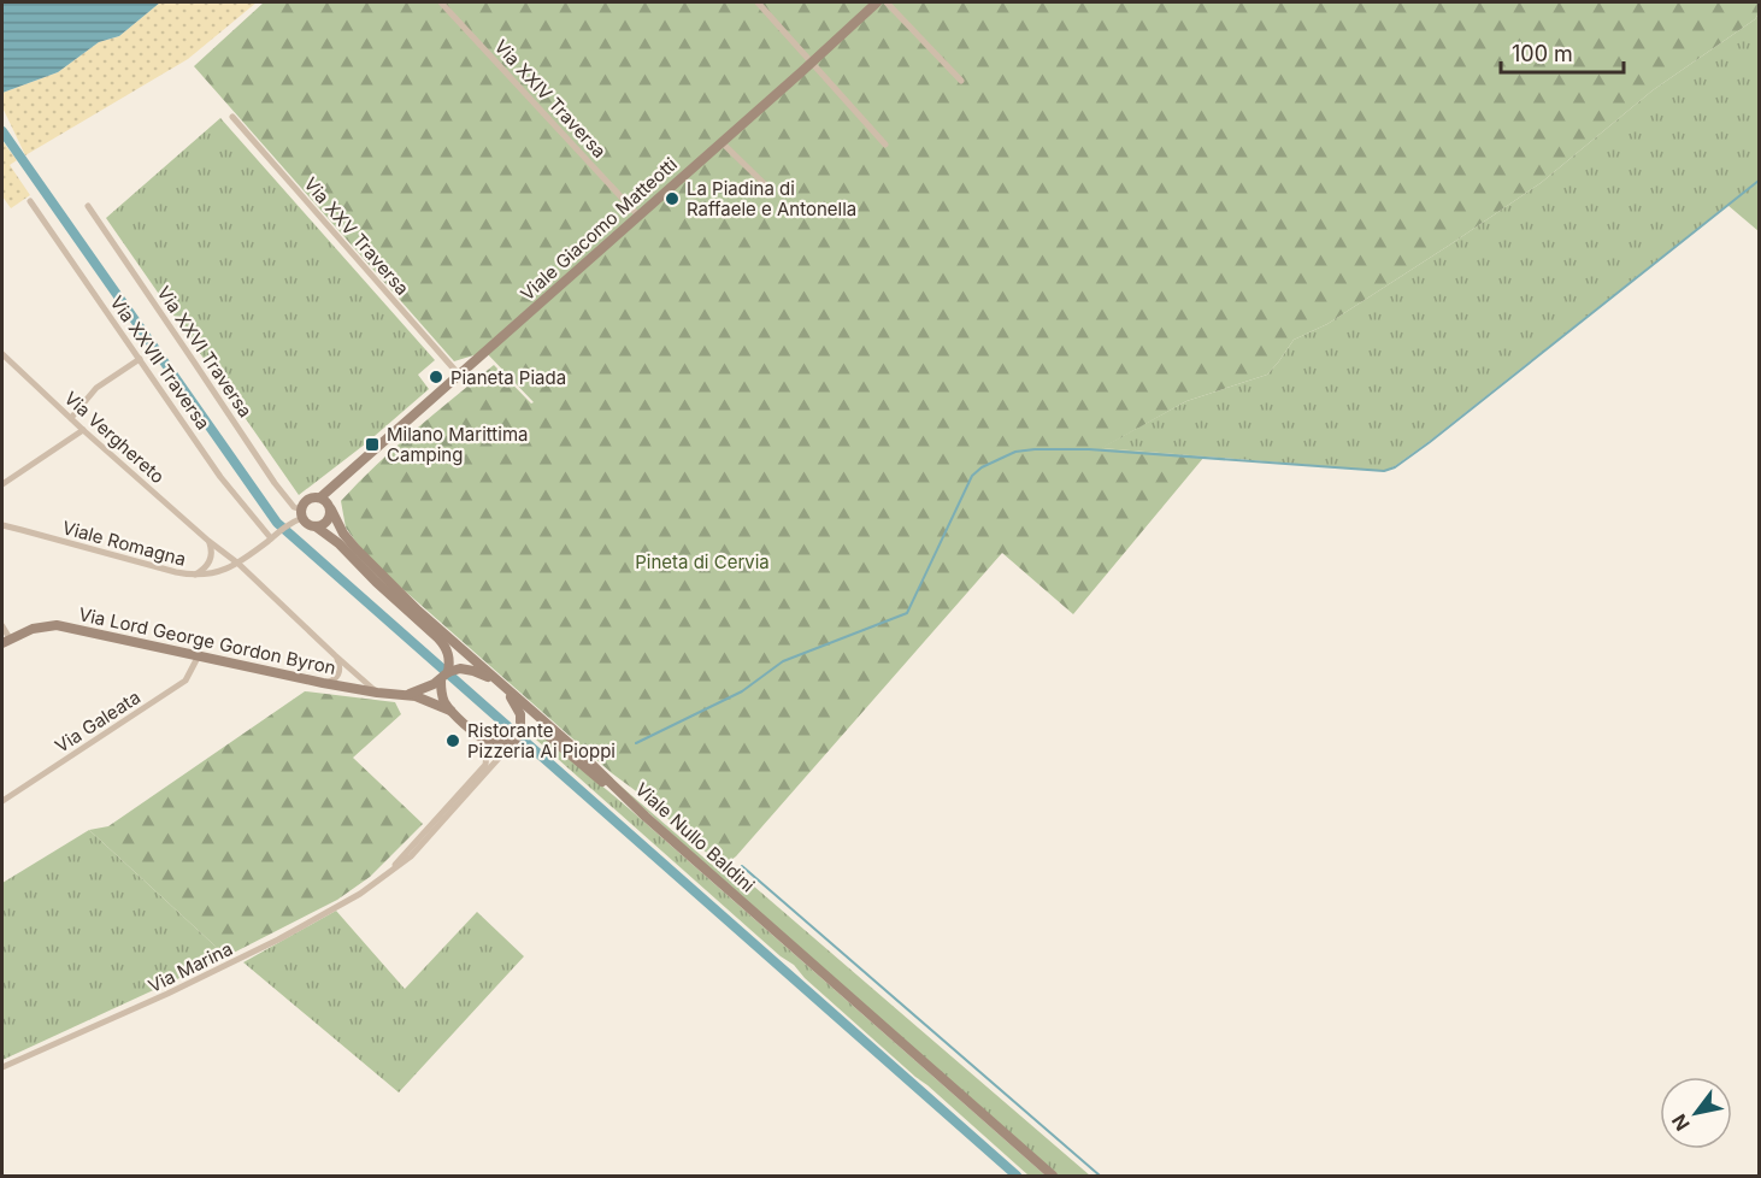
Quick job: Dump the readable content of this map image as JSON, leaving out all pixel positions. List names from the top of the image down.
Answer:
{
  "streets": {
    "street": [
      "Via XXIV Traversa",
      "Viale Giacomo Matteotti",
      "Via XXV Traversa",
      "Via XXVI Traversa",
      "Via XXVII Traversa",
      "Via Verghereto",
      "Viale Romagna",
      "Via Lord George Gordon Byron",
      "Via Galeata",
      "Viale Nullo Baldini",
      "Via Marina"
    ]
  },
  "crossings": [
    ["Via XXIV Traversa", "Viale Giacomo Matteotti"],
    ["Viale Giacomo Matteotti", "Via XXV Traversa"],
    ["Viale Giacomo Matteotti", "Via XXVI Traversa"],
    ["Viale Giacomo Matteotti", "Viale Romagna"],
    ["Viale Giacomo Matteotti", "Viale Nullo Baldini"],
    ["Via XXVI Traversa", "Viale Romagna"],
    ["Via XXVI Traversa", "Viale Nullo Baldini"],
    ["Via XXVII Traversa", "Viale Romagna"],
    ["Via Verghereto", "Viale Romagna"],
    ["Via Verghereto", "Via Lord George Gordon Byron"],
    ["Viale Romagna", "Viale Nullo Baldini"],
    ["Via Lord George Gordon Byron", "Via Galeata"],
    ["Via Lord George Gordon Byron", "Viale Nullo Baldini"],
    ["Via Lord George Gordon Byron", "Via Marina"],
    ["Viale Nullo Baldini", "Via Marina"]
  ],
  "parks": ["Pineta di Cervia"],
  "places": {
    "other": ["La Piadina di Raffaele e Antonella", "Pianeta Piada", "Ristorante Pizzeria Ai Pioppi"],
    "transit": ["Milano Marittima Camping"]
  },
  "scale_bar": "100 m",
  "north": "bottom left"
}
